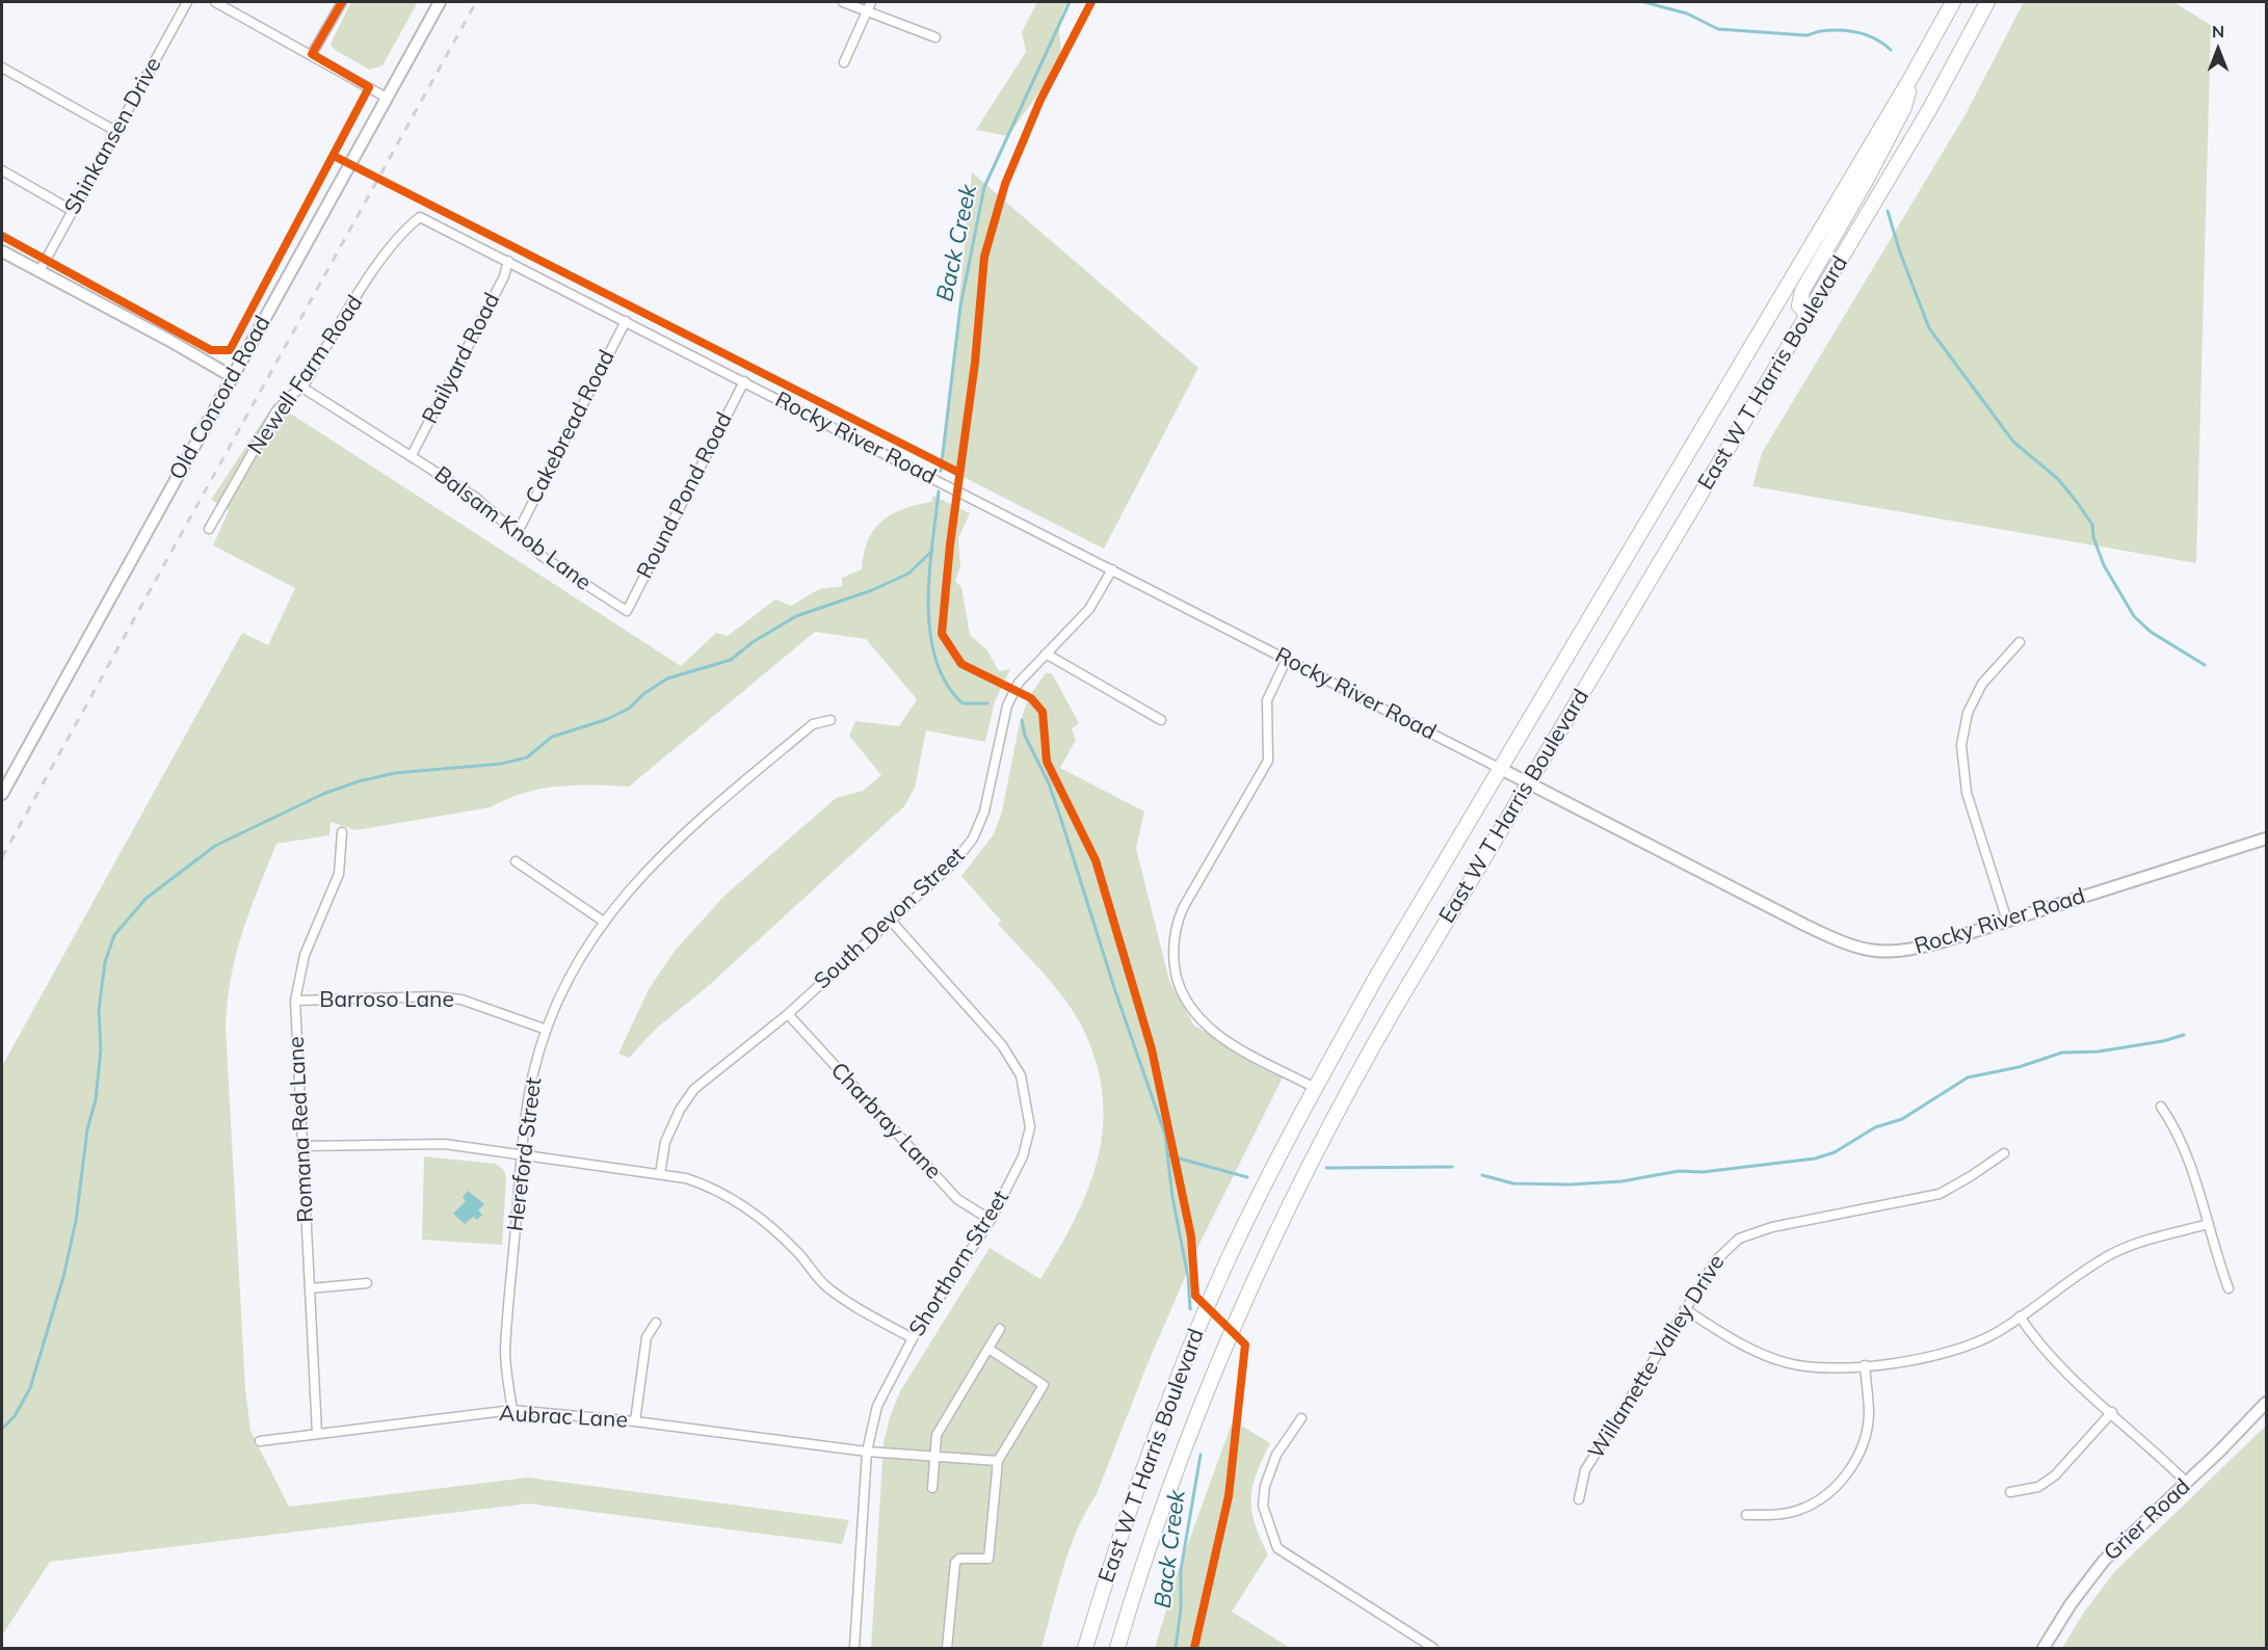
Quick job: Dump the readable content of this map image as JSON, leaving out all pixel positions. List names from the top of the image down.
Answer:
{
  "streets": {
    "main road": ["East W T Harris Boulevard"],
    "street": [
      "Shinkansen Drive",
      "Railyard Road",
      "Newell Farm Road",
      "Old Concord Road",
      "Cakebread Road",
      "Rocky River Road",
      "Round Pond Road",
      "Balsam Knob Lane",
      "South Devon Street",
      "Barroso Lane",
      "Charbray Lane",
      "Romana Red Lane",
      "Hereford Street",
      "Shorthorn Street",
      "Willamette Valley Drive",
      "Aubrac Lane",
      "Grier Road"
    ]
  },
  "crossings": [
    ["Railyard Road", "Rocky River Road"],
    ["Railyard Road", "Balsam Knob Lane"],
    ["East W T Harris Boulevard", "Rocky River Road"],
    ["Newell Farm Road", "Rocky River Road"],
    ["Newell Farm Road", "Balsam Knob Lane"],
    ["Cakebread Road", "Rocky River Road"],
    ["Cakebread Road", "Balsam Knob Lane"],
    ["Rocky River Road", "Round Pond Road"],
    ["Rocky River Road", "South Devon Street"],
    ["Round Pond Road", "Balsam Knob Lane"],
    ["South Devon Street", "Charbray Lane"],
    ["South Devon Street", "Shorthorn Street"],
    ["Barroso Lane", "Romana Red Lane"],
    ["Barroso Lane", "Hereford Street"],
    ["Charbray Lane", "Shorthorn Street"],
    ["Romana Red Lane", "Aubrac Lane"],
    ["Hereford Street", "Aubrac Lane"],
    ["Shorthorn Street", "Aubrac Lane"]
  ],
  "water": ["Back Creek"],
  "north": "top"
}
